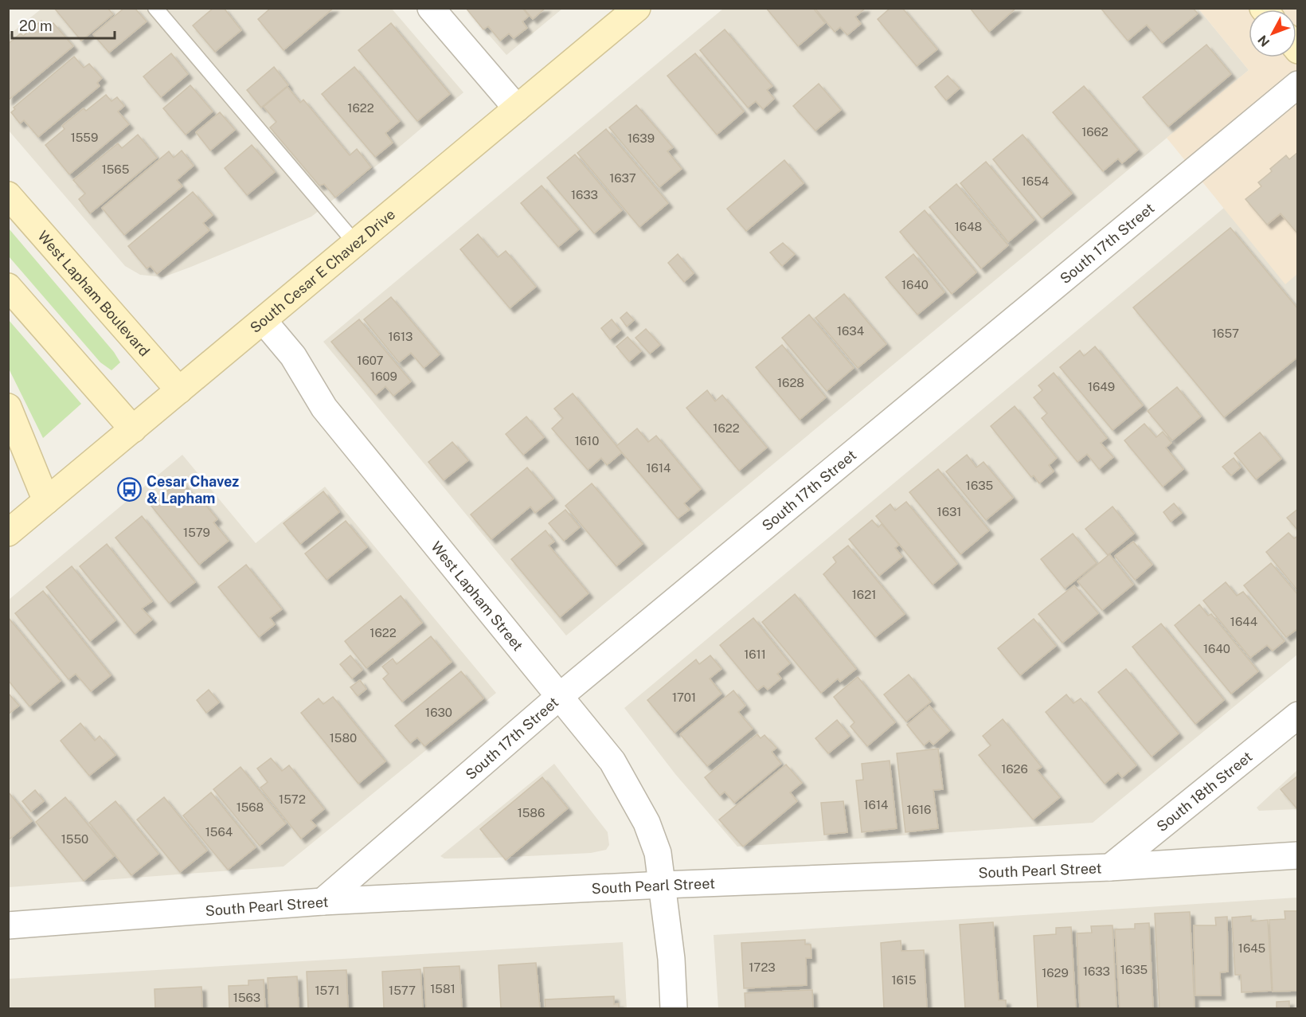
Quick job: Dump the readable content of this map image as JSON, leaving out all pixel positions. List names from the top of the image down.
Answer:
{
  "streets": {
    "main road": ["South Cesar E Chavez Drive", "West Lapham Boulevard"],
    "street": [
      "South 17th Street",
      "West Lapham Street",
      "South 18th Street",
      "South Pearl Street"
    ]
  },
  "crossings": [
    ["South 17th Street", "West Lapham Street"],
    ["South 17th Street", "South Pearl Street"],
    ["South Cesar E Chavez Drive", "West Lapham Boulevard"],
    ["South Cesar E Chavez Drive", "West Lapham Street"],
    ["West Lapham Street", "South Pearl Street"],
    ["South 18th Street", "South Pearl Street"]
  ],
  "places": {
    "bus stop": ["Cesar Chavez & Lapham"]
  },
  "house_numbers": [
    "1622",
    "1662",
    "1559",
    "1639",
    "1565",
    "1637",
    "1654",
    "1633",
    "1648",
    "1640",
    "1634",
    "1657",
    "1613",
    "1607",
    "1609",
    "1628",
    "1649",
    "1622",
    "1610",
    "1614",
    "1635",
    "1631",
    "1579",
    "1621",
    "1644",
    "1622",
    "1640",
    "1611",
    "1701",
    "1630",
    "1580",
    "1626",
    "1572",
    "1614",
    "1568",
    "1616",
    "1586",
    "1564",
    "1550",
    "1645",
    "1723",
    "1635",
    "1633",
    "1629",
    "1615",
    "1581",
    "1571",
    "1577",
    "1563"
  ],
  "scale_bar": "20 m",
  "north": "bottom left"
}
